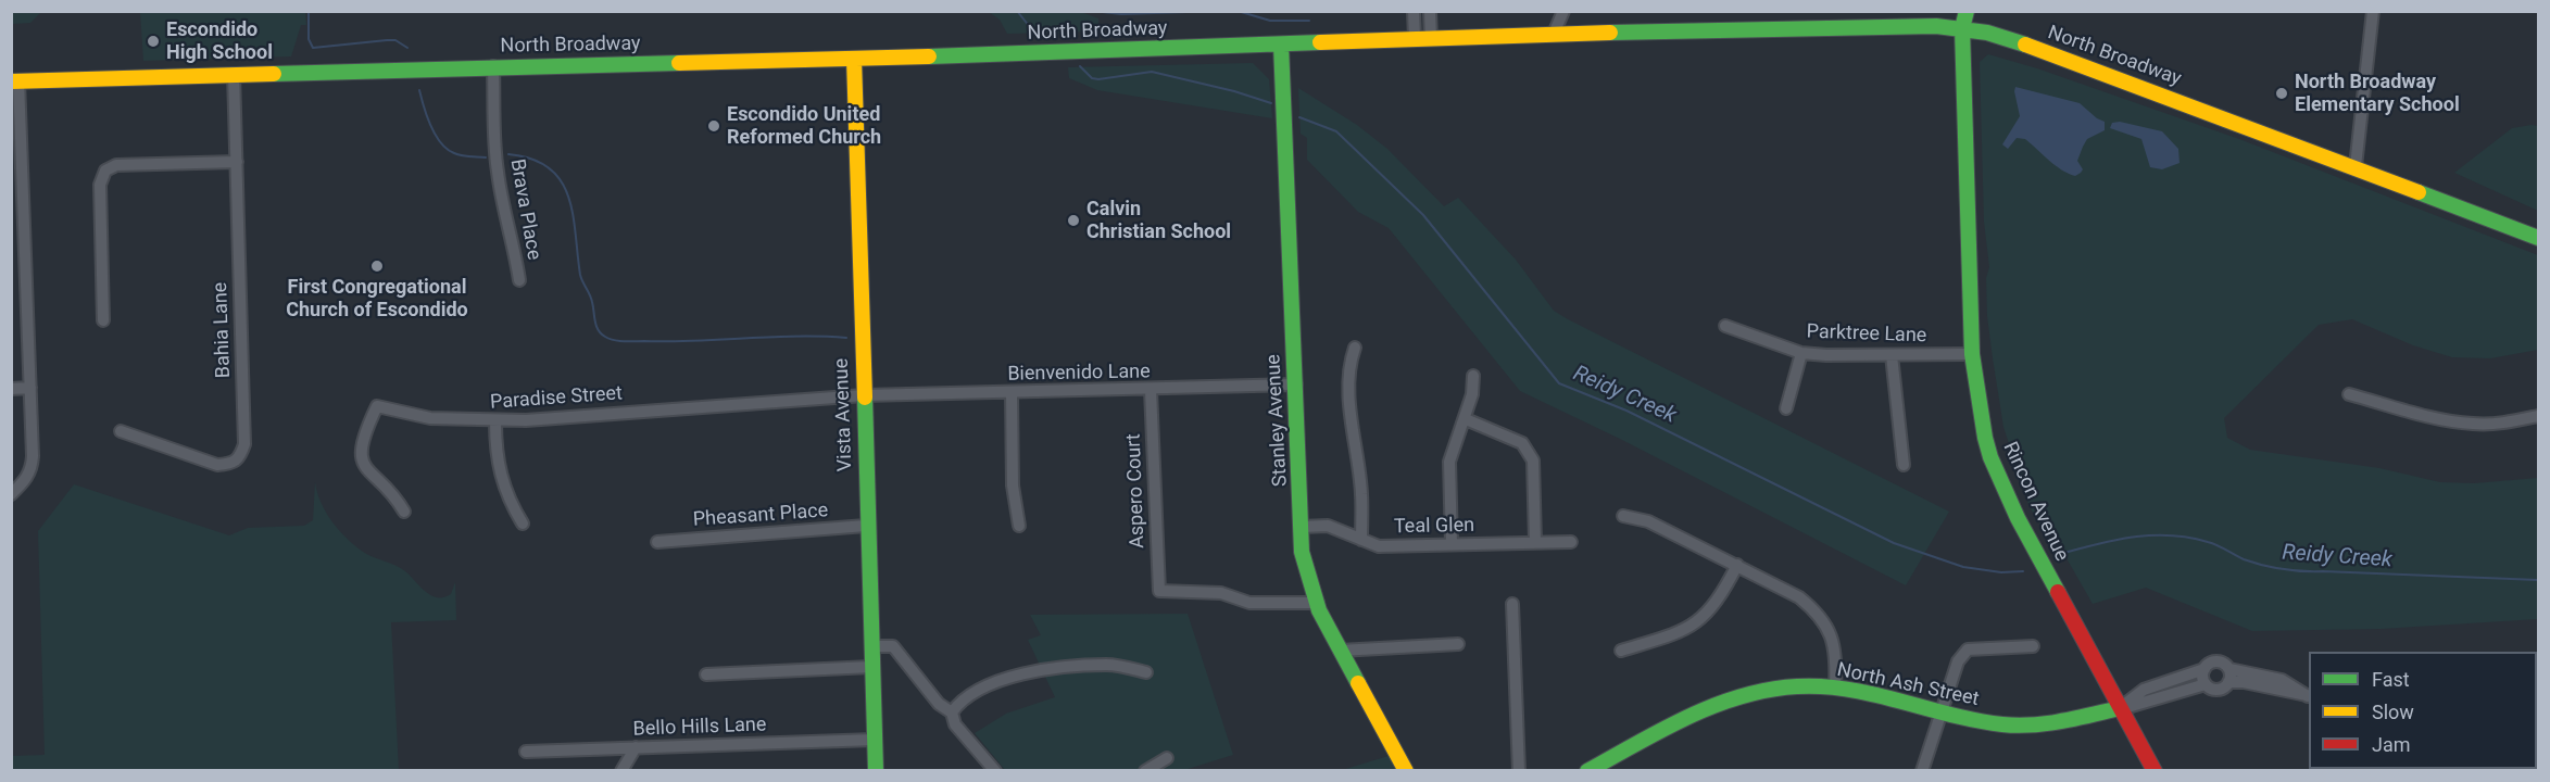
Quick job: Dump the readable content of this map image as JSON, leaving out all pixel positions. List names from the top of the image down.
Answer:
{
  "streets": {
    "main road": [
      "North Broadway",
      "Vista Avenue",
      "Stanley Avenue",
      "Rincon Avenue",
      "North Ash Street"
    ],
    "street": [
      "Brava Place",
      "Bahia Lane",
      "Parktree Lane",
      "Bienvenido Lane",
      "Paradise Street",
      "Aspero Court",
      "Pheasant Place",
      "Teal Glen",
      "Bello Hills Lane"
    ]
  },
  "crossings": [
    ["North Broadway", "Brava Place"],
    ["North Broadway", "Bahia Lane"],
    ["North Broadway", "Vista Avenue"],
    ["North Broadway", "Stanley Avenue"],
    ["North Broadway", "Rincon Avenue"],
    ["Parktree Lane", "Rincon Avenue"],
    ["Bienvenido Lane", "Paradise Street"],
    ["Bienvenido Lane", "Vista Avenue"],
    ["Bienvenido Lane", "Stanley Avenue"],
    ["Bienvenido Lane", "Aspero Court"],
    ["Paradise Street", "Vista Avenue"],
    ["Vista Avenue", "Pheasant Place"],
    ["Vista Avenue", "Bello Hills Lane"],
    ["Stanley Avenue", "Aspero Court"],
    ["Stanley Avenue", "Teal Glen"],
    ["Rincon Avenue", "North Ash Street"]
  ],
  "water": ["Reidy Creek"],
  "places": [
    "Escondido High School",
    "North Broadway Elementary School",
    "Escondido United Reformed Church",
    "Calvin Christian School",
    "First Congregational Church of Escondido"
  ],
  "legend": ["Fast", "Slow", "Jam"]
}
